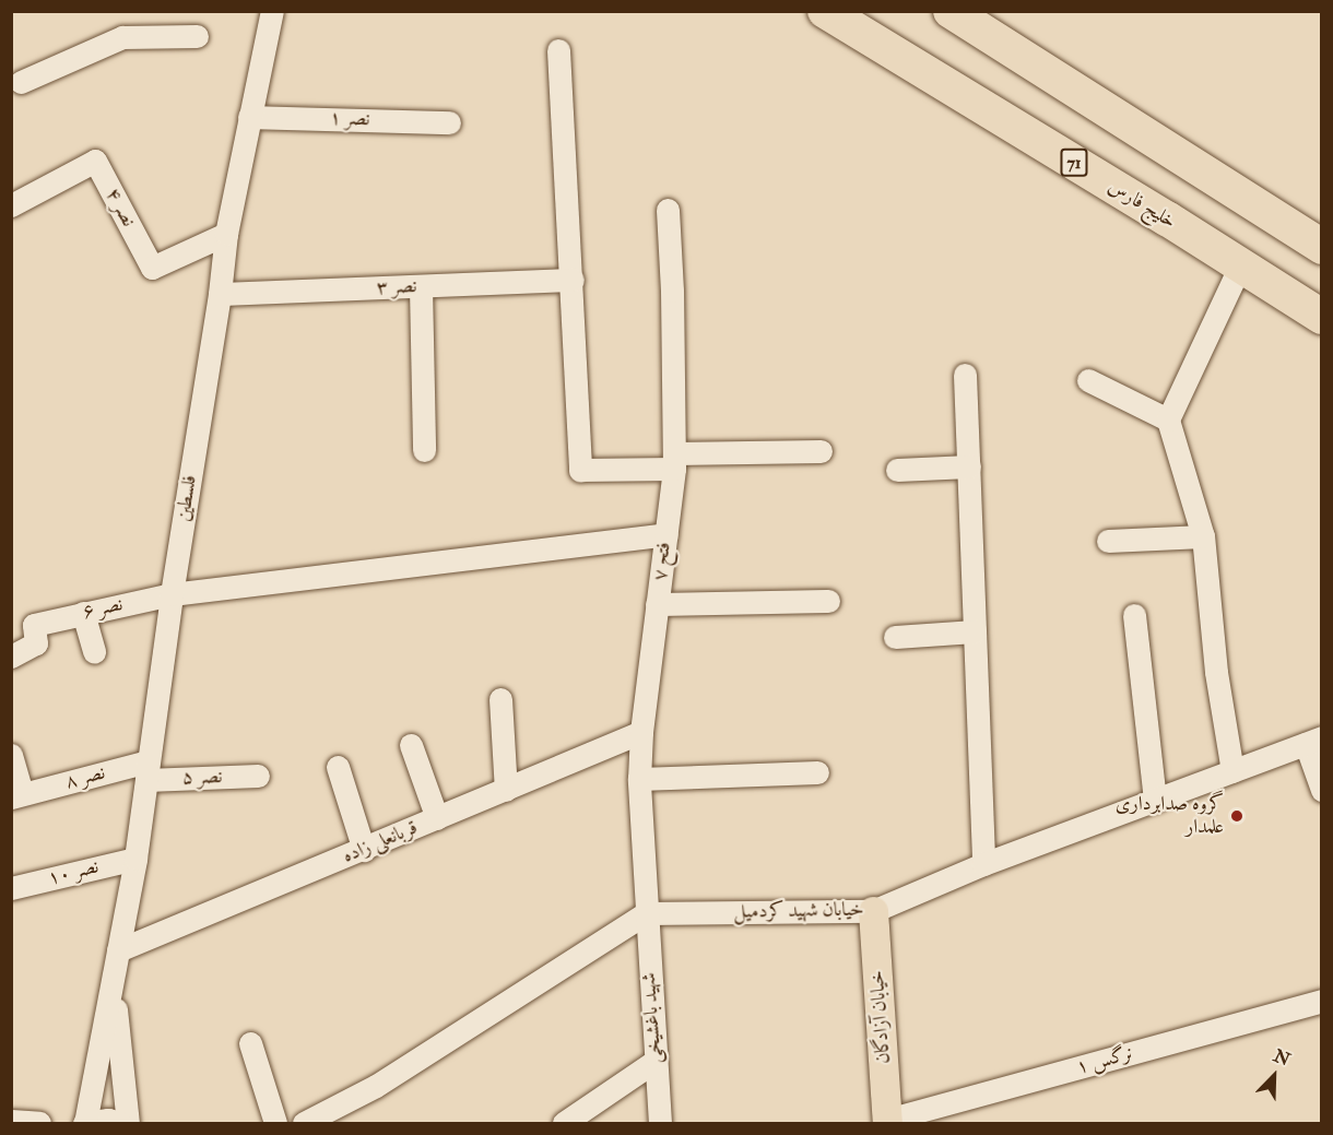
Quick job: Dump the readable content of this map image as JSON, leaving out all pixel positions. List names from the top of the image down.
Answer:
{
  "streets": {
    "highway": ["71", "خلیج فارس"],
    "main road": ["خیابان آزادگان"],
    "street": [
      "نصر ۱",
      "نصر ۴",
      "نصر ۳",
      "فلسطین",
      "فتح ۷",
      "نصر ۶",
      "نصر ۸",
      "نصر ۵",
      "قربانعلی زاده",
      "نصر ۱۰",
      "خیابان شهید کردمیل",
      "شهید باغشیخی",
      "نرگس ۱"
    ]
  },
  "crossings": [
    ["نصر ۱", "فلسطین"],
    ["نصر ۴", "فلسطین"],
    ["نصر ۳", "فلسطین"],
    ["فلسطین", "نصر ۶"],
    ["فلسطین", "نصر ۸"],
    ["فلسطین", "نصر ۵"],
    ["فلسطین", "قربانعلی زاده"],
    ["فلسطین", "نصر ۱۰"],
    ["فتح ۷", "نصر ۶"],
    ["فتح ۷", "قربانعلی زاده"],
    ["فتح ۷", "خیابان شهید کردمیل"],
    ["فتح ۷", "شهید باغشیخی"],
    ["نصر ۸", "نصر ۵"],
    ["خیابان شهید کردمیل", "خیابان آزادگان"],
    ["خیابان شهید کردمیل", "شهید باغشیخی"],
    ["خیابان آزادگان", "نرگس ۱"]
  ],
  "places": ["گروه صدابرداری علمدار"],
  "north": "top right"
}
